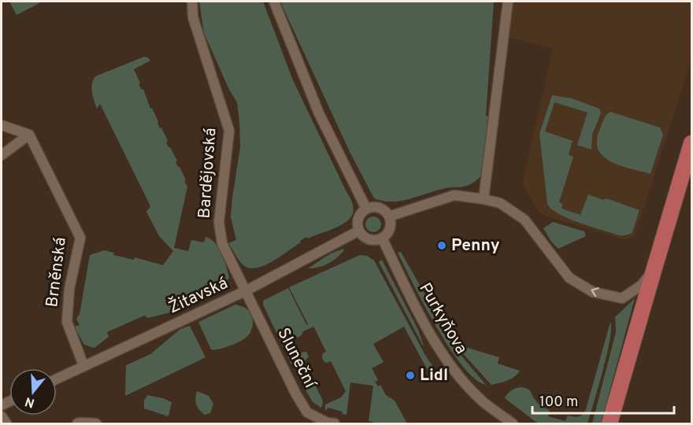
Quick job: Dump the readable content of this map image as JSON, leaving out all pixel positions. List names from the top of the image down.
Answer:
{
  "streets": {
    "street": [
      "Bardějovská",
      "Brněnská",
      "Žitavská",
      "Purkyňova",
      "Sluneční"
    ]
  },
  "crossings": [
    ["Bardějovská", "Žitavská"],
    ["Bardějovská", "Sluneční"],
    ["Brněnská", "Žitavská"],
    ["Žitavská", "Purkyňova"],
    ["Žitavská", "Sluneční"]
  ],
  "places": ["Penny", "Lidl"],
  "scale_bar": "100 m",
  "north": "bottom"
}
